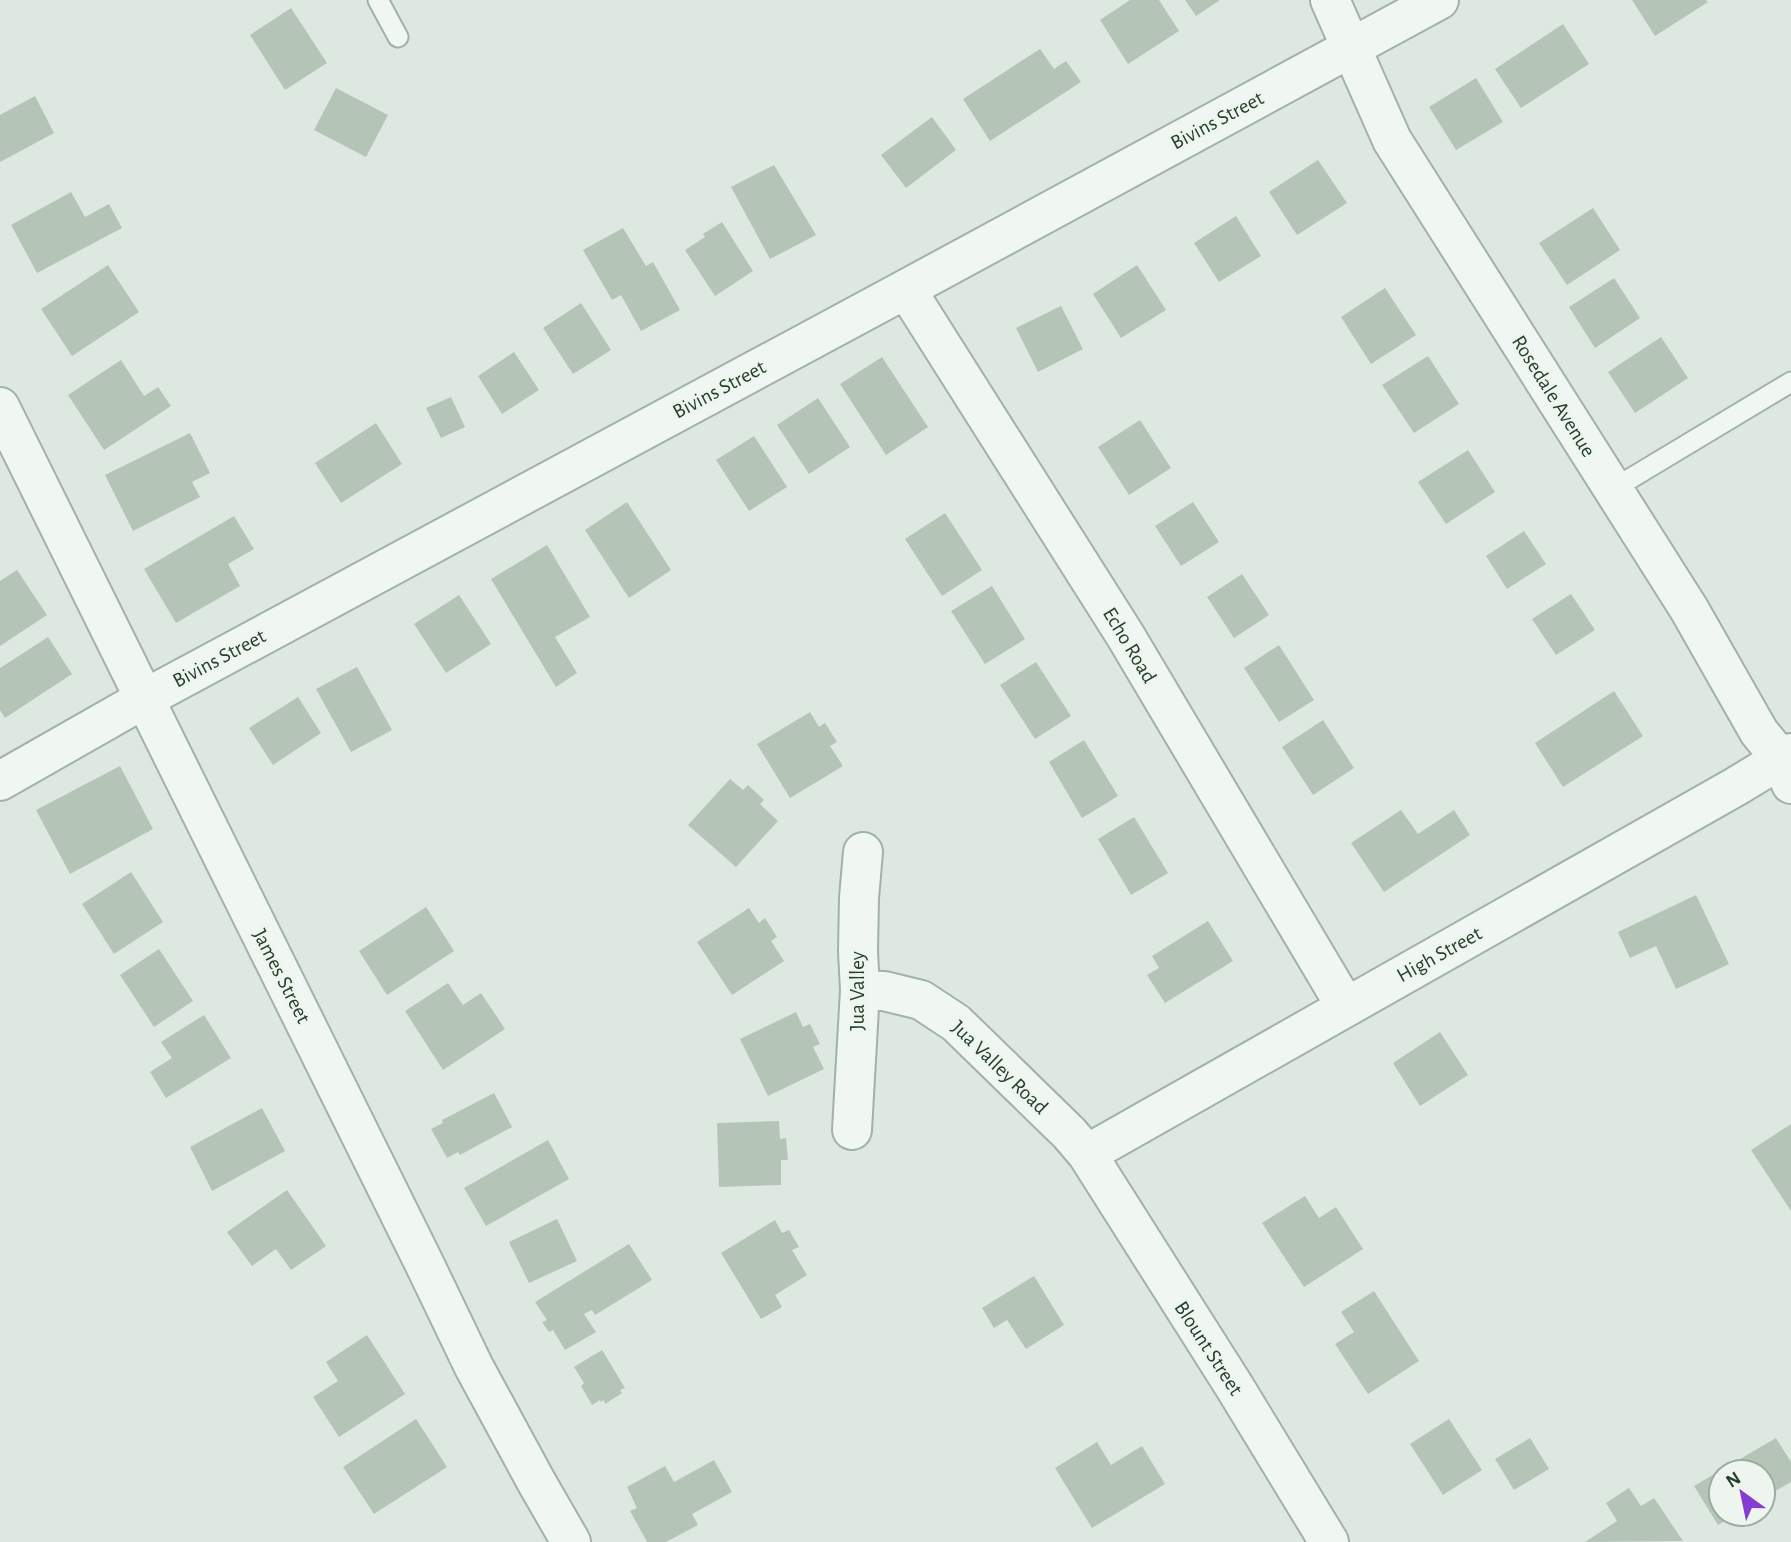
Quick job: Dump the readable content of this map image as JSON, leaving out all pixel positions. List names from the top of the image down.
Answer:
{
  "streets": {
    "street": [
      "Bivins Street",
      "Rosedale Avenue",
      "Echo Road",
      "High Street",
      "James Street",
      "Jua Valley",
      "Jua Valley Road",
      "Blount Street"
    ]
  },
  "crossings": [
    ["Bivins Street", "Rosedale Avenue"],
    ["Bivins Street", "Echo Road"],
    ["Bivins Street", "James Street"],
    ["Rosedale Avenue", "High Street"],
    ["Echo Road", "High Street"],
    ["High Street", "Jua Valley Road"],
    ["High Street", "Blount Street"],
    ["Jua Valley", "Jua Valley Road"],
    ["Jua Valley Road", "Blount Street"]
  ],
  "north": "top left"
}
